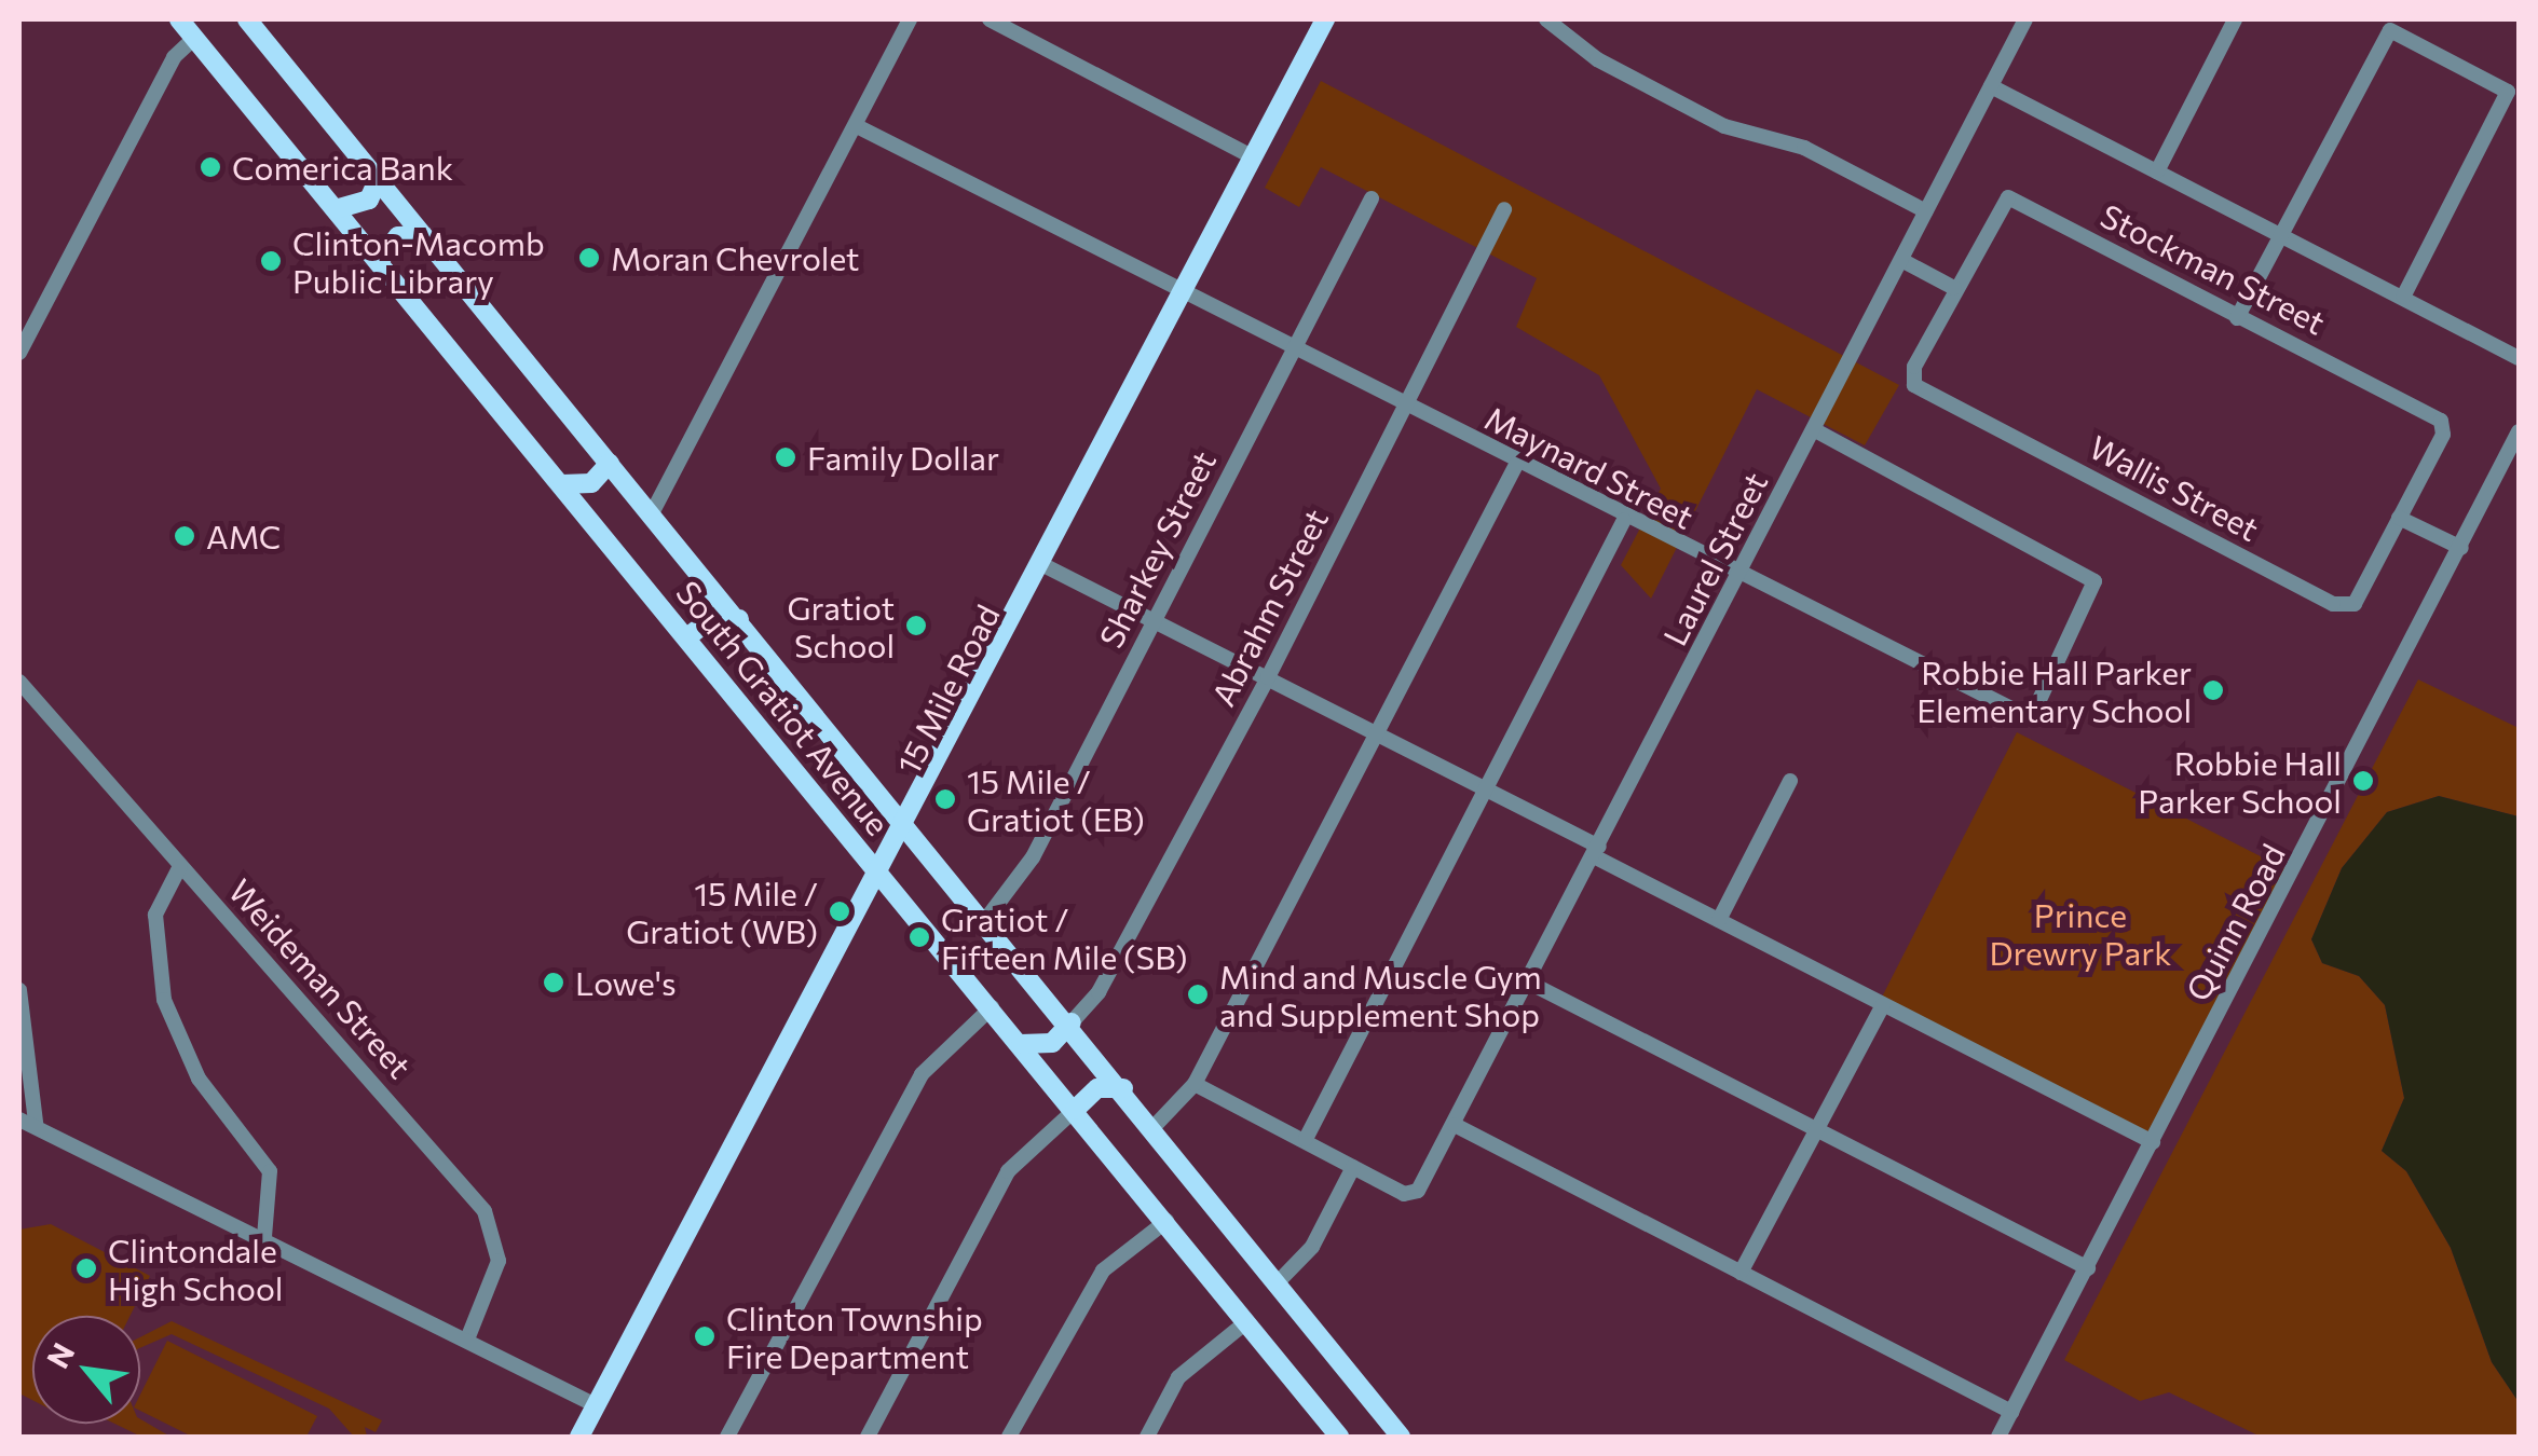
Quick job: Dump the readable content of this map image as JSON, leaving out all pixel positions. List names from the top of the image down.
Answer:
{
  "streets": {
    "main road": ["15 Mile Road", "South Gratiot Avenue"],
    "street": [
      "Stockman Street",
      "Maynard Street",
      "Wallis Street",
      "Sharkey Street",
      "Laurel Street",
      "Abrahm Street",
      "Quinn Road",
      "Weideman Street"
    ]
  },
  "crossings": [
    ["Stockman Street", "Wallis Street"],
    ["Maynard Street", "Sharkey Street"],
    ["Maynard Street", "Laurel Street"],
    ["Maynard Street", "Abrahm Street"],
    ["Maynard Street", "15 Mile Road"],
    ["Sharkey Street", "South Gratiot Avenue"],
    ["Abrahm Street", "South Gratiot Avenue"],
    ["15 Mile Road", "South Gratiot Avenue"]
  ],
  "parks": ["Prince Drewry Park"],
  "places": [
    "Comerica Bank",
    "Moran Chevrolet",
    "Clinton-Macomb Public Library",
    "Family Dollar",
    "AMC",
    "Gratiot School",
    "Robbie Hall Parker Elementary School",
    "Robbie Hall Parker School",
    "15 Mile / Gratiot (EB)",
    "15 Mile / Gratiot (WB)",
    "Gratiot / Fifteen Mile (SB)",
    "Lowe's",
    "Mind and Muscle Gym and Supplement Shop",
    "Clintondale High School",
    "Clinton Township Fire Department"
  ],
  "north": "top left"
}
